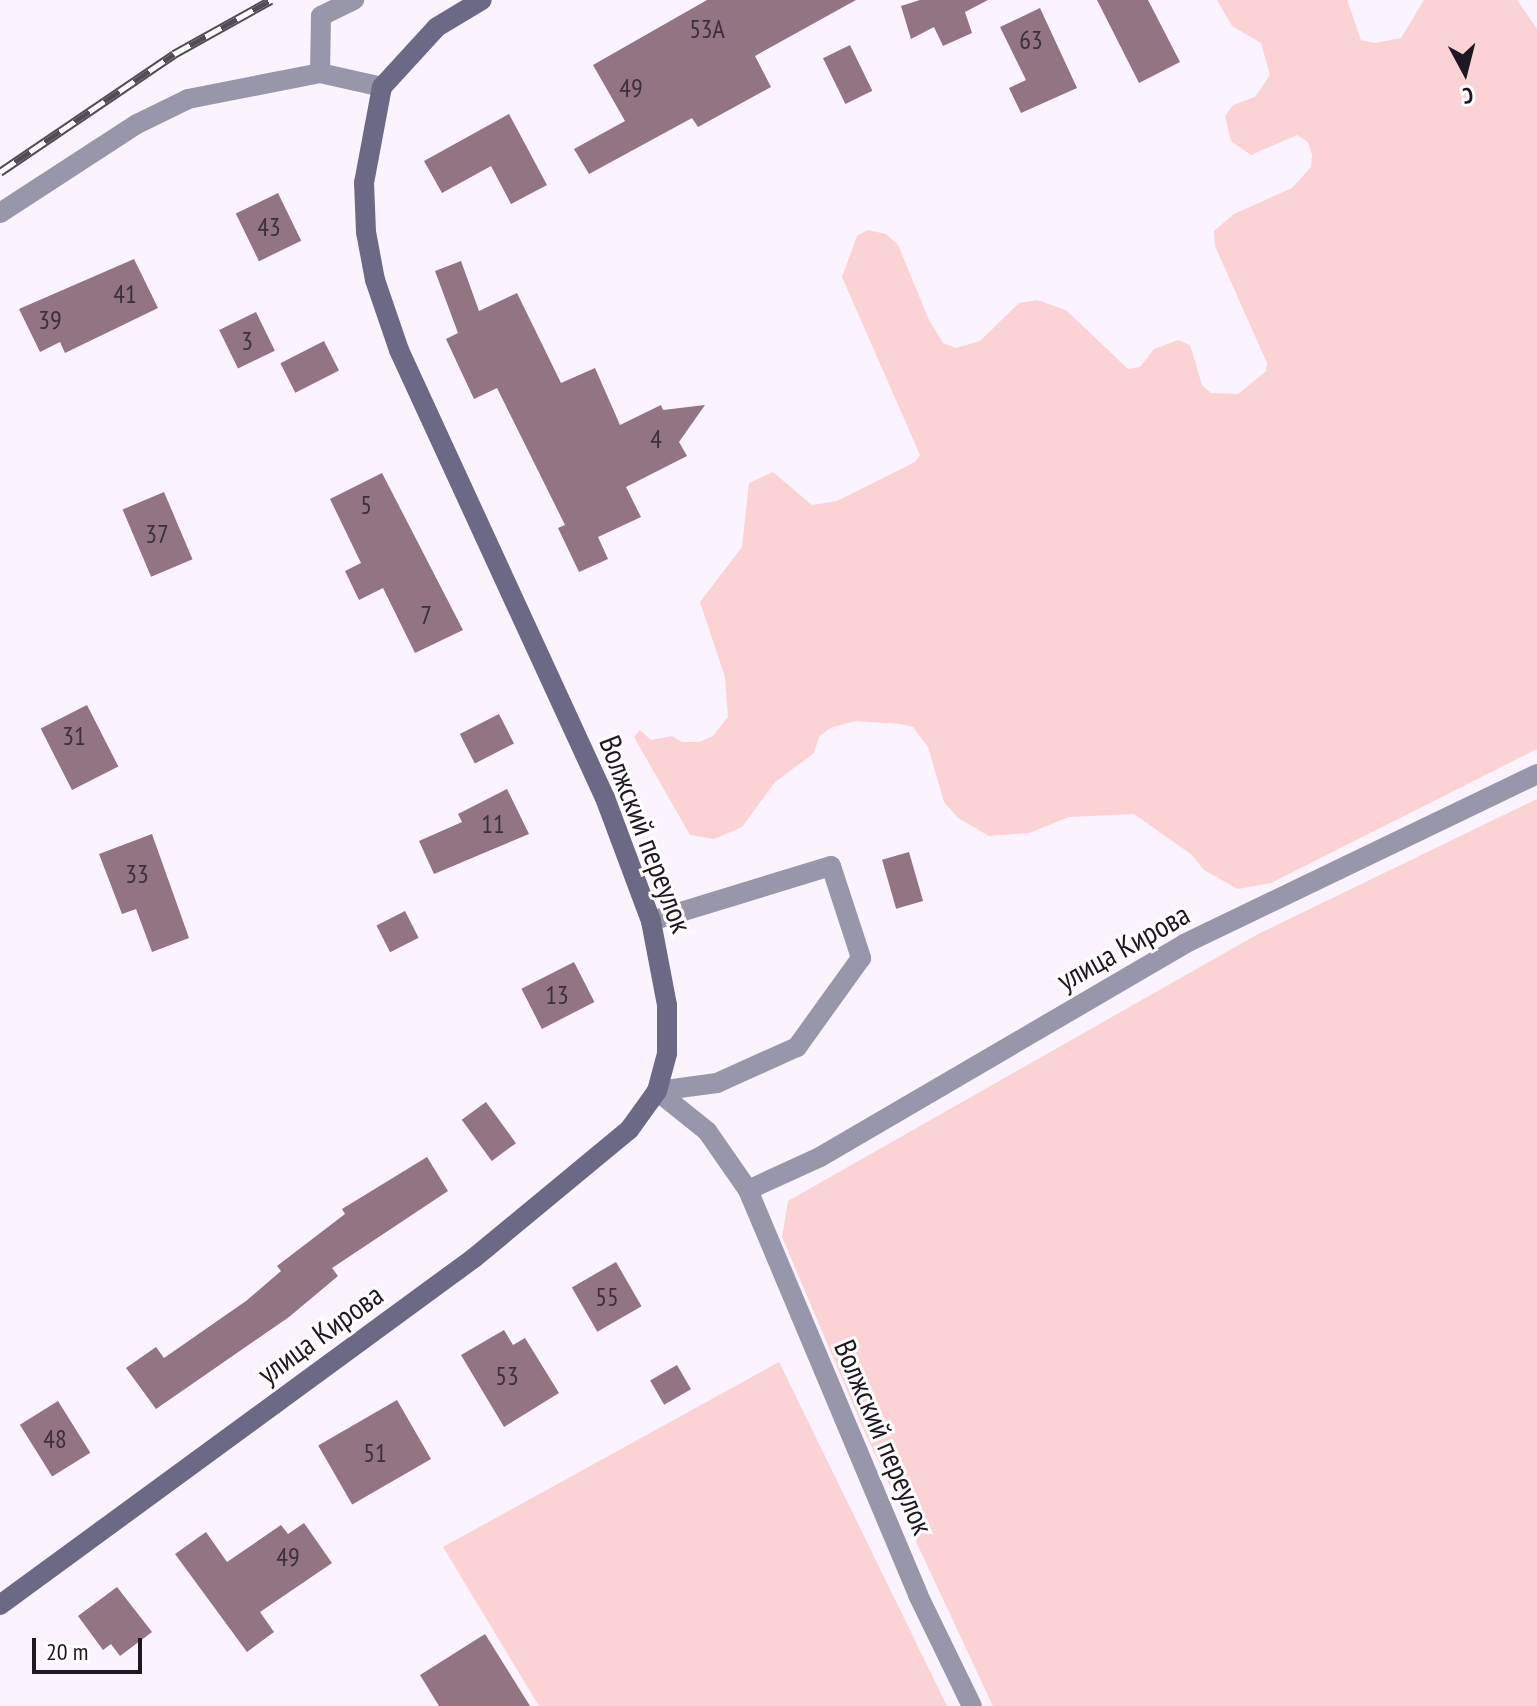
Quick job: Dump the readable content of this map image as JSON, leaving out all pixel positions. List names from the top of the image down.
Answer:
{
  "streets": {
    "main road": ["Волжский переулок", "улица Кирова"]
  },
  "crossings": [
    ["Волжский переулок", "улица Кирова"]
  ],
  "house_numbers": [
    "53А",
    "63",
    "49",
    "43",
    "41",
    "39",
    "3",
    "4",
    "5",
    "37",
    "7",
    "31",
    "11",
    "33",
    "13",
    "55",
    "53",
    "48",
    "51",
    "49"
  ],
  "scale_bar": "20 m",
  "north": "bottom"
}
